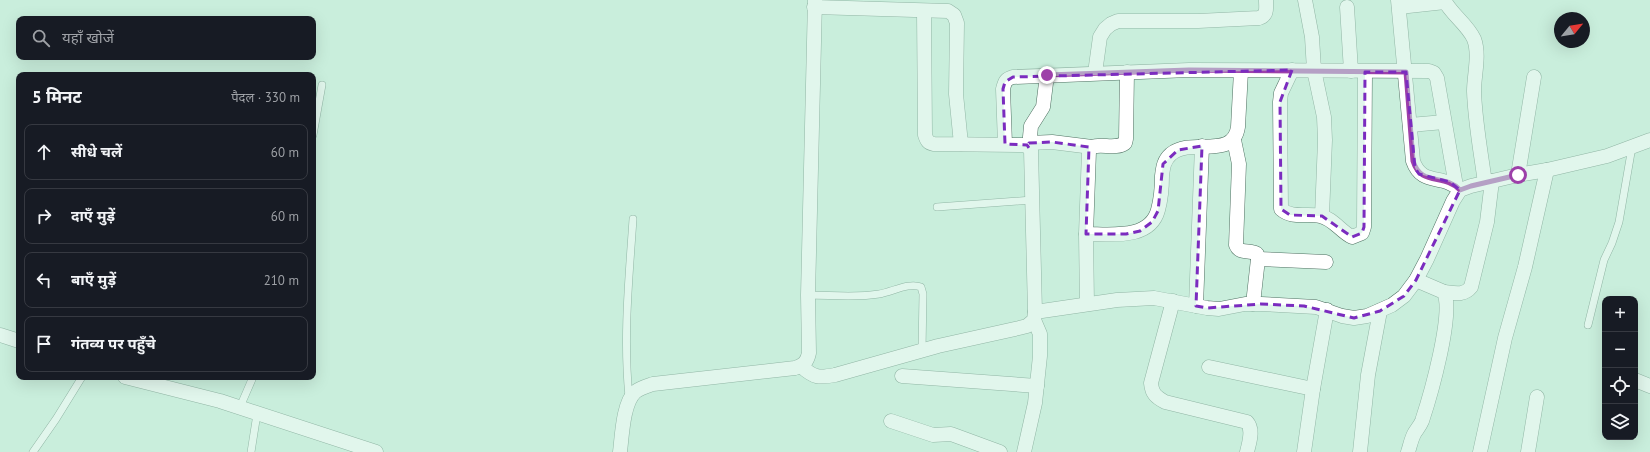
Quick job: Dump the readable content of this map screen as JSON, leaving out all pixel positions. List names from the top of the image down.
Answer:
{
  "north": "top right",
  "page": {
    "search": "यहाँ खोजें",
    "heading": ["5 मिनट", "पैदल · 330 m"],
    "list": [
      ["सीधे चलें", "60 m"],
      ["दाएँ मुड़ें", "60 m"],
      ["बाएँ मुड़ें", "210 m"],
      "गंतव्य पर पहुँचे"
    ],
    "map_buttons": ["+", "−"]
  }
}
